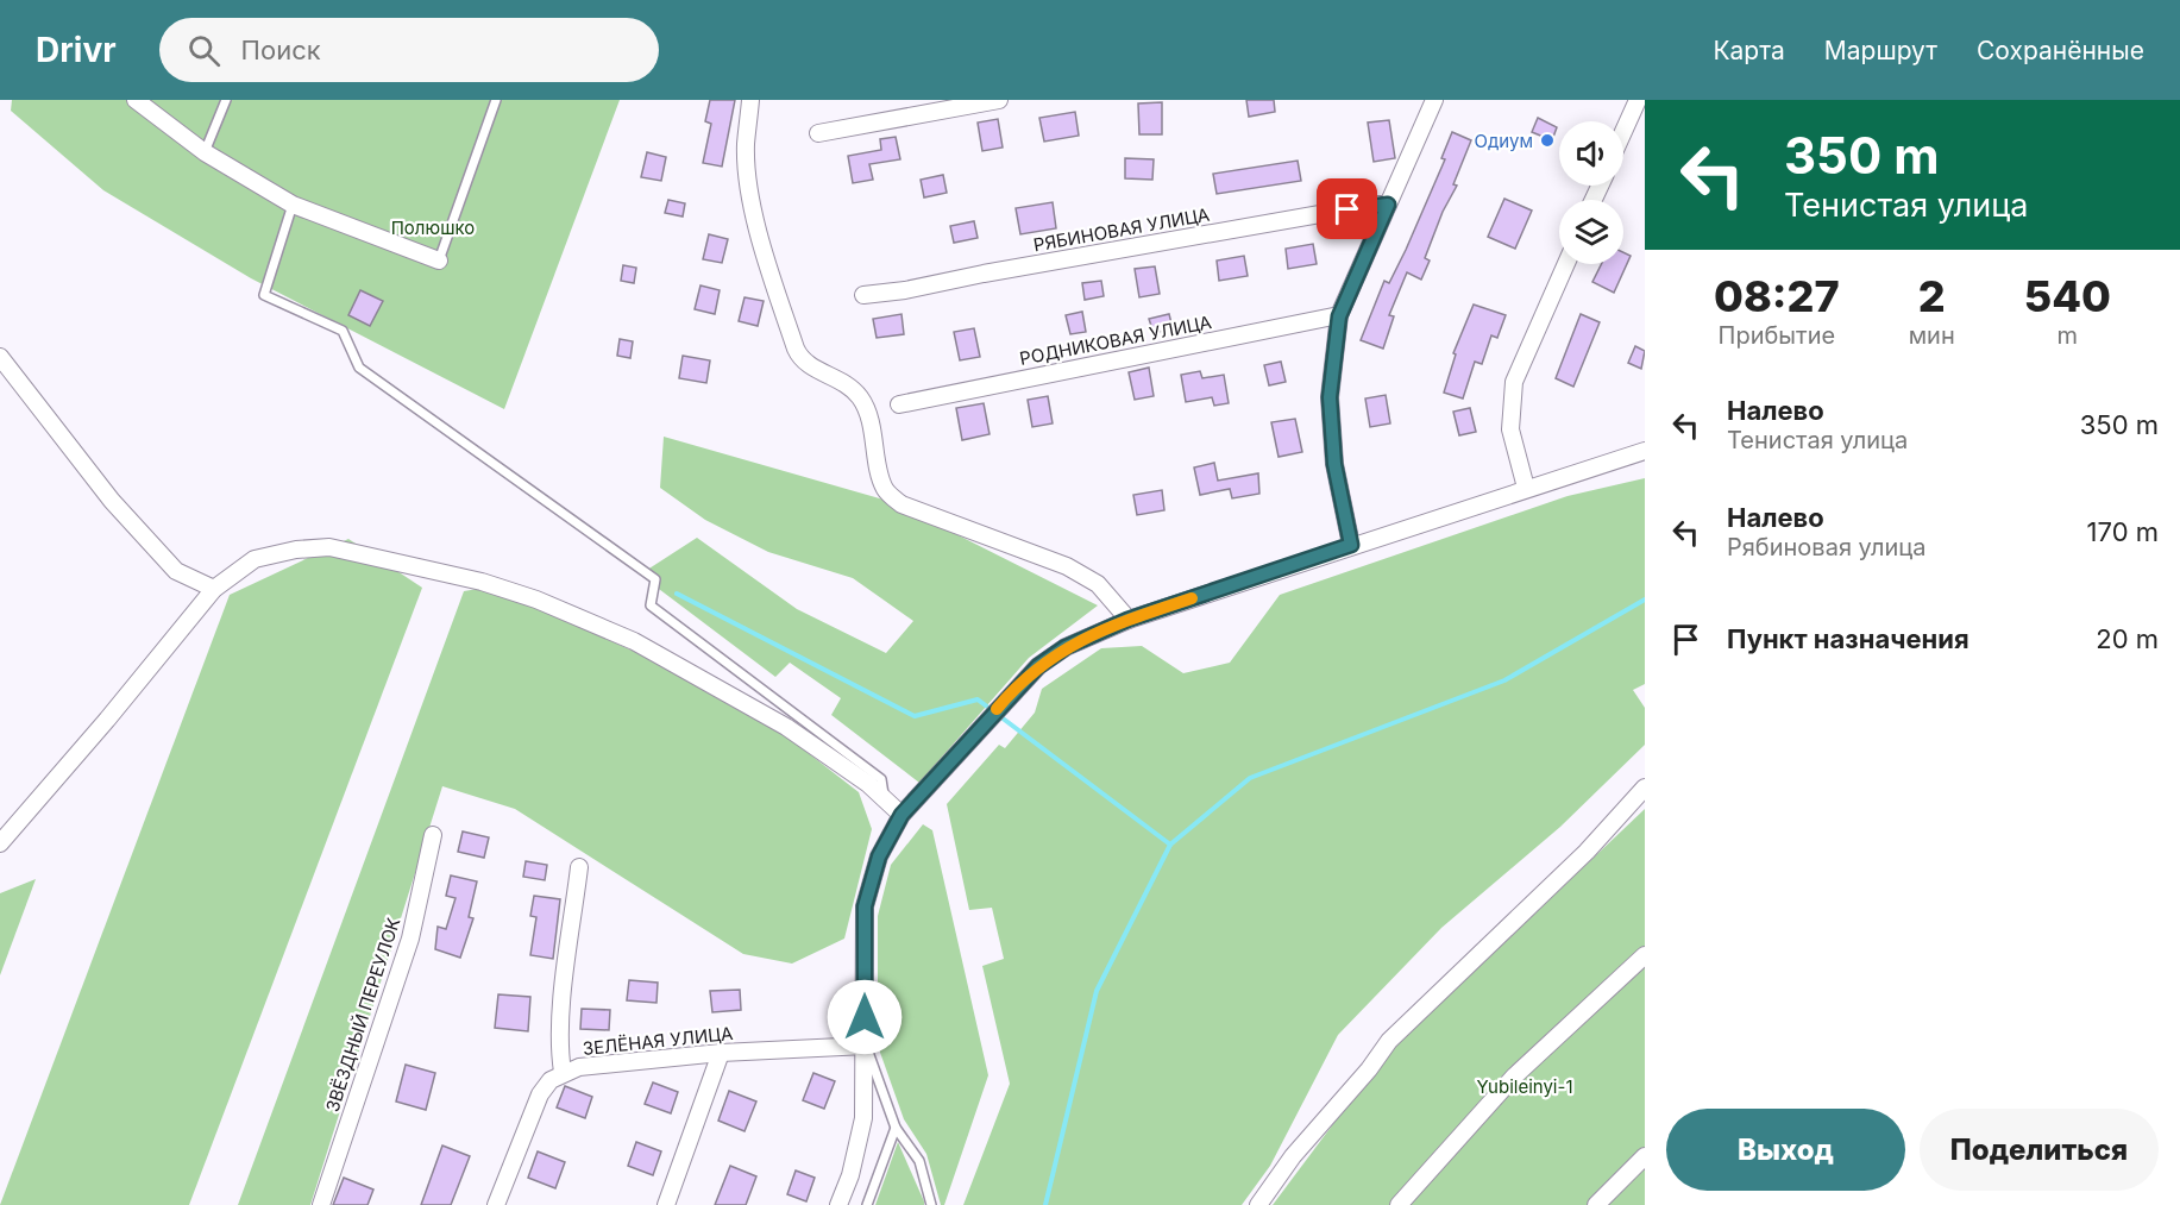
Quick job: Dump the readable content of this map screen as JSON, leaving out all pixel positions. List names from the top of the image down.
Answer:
{
  "streets": {
    "street": [
      "РЯБИНОВАЯ УЛИЦА",
      "РОДНИКОВАЯ УЛИЦА",
      "ЗВЁЗДНЫЙ ПЕРЕУЛОК",
      "ЗЕЛЁНАЯ УЛИЦА"
    ]
  },
  "parks": ["Полюшко", "Yubileinyi-1"],
  "places": ["Одиум"],
  "page": {
    "header": "Drivr",
    "search": "Поиск",
    "nav": ["Карта", "Маршрут", "Сохранённые"],
    "turn": ["350 m", "Тенистая улица"],
    "eta": [
      "08:27",
      "Прибытие",
      "2",
      "мин",
      "540",
      "m"
    ],
    "list": [
      {
        "name": "Налево",
        "note": "Тенистая улица",
        "value": "350 m"
      },
      {
        "name": "Налево",
        "note": "Рябиновая улица",
        "value": "170 m"
      },
      {
        "name": "Пункт назначения",
        "value": "20 m"
      }
    ],
    "buttons": ["Выход", "Поделиться"]
  }
}
